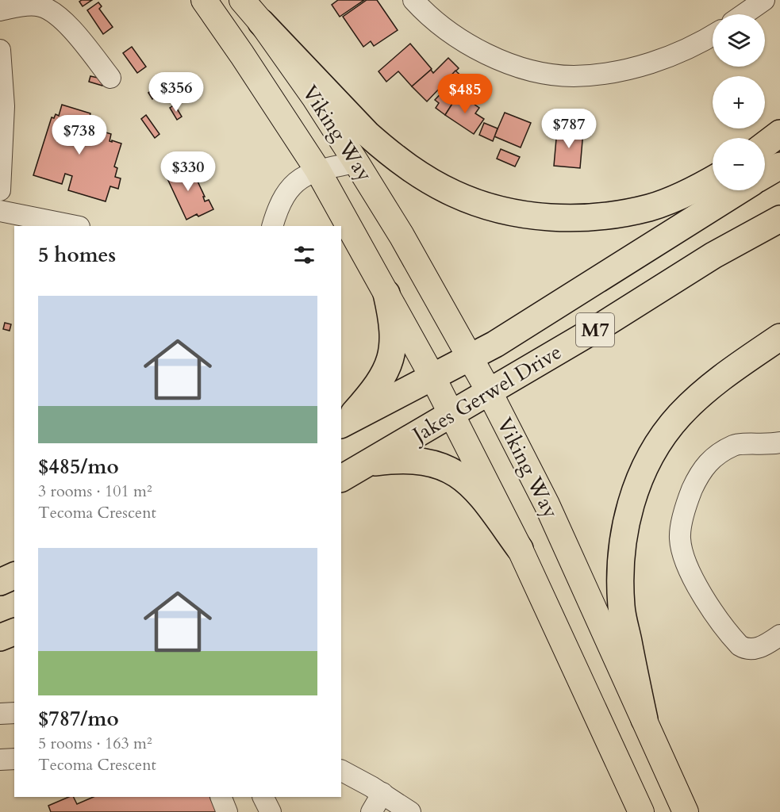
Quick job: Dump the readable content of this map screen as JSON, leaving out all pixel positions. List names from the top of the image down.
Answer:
{
  "streets": {
    "highway": ["M7", "Jakes Gerwel Drive"],
    "main road": ["Viking Way"]
  },
  "crossings": [
    ["Viking Way", "Jakes Gerwel Drive"]
  ],
  "page": {
    "map_buttons": ["+", "−"],
    "price": [
      "$356",
      "$485",
      "$787",
      "$738",
      "$330"
    ],
    "heading": "5 homes",
    "list": [
      {
        "name": "$485/mo",
        "note": "3 rooms · 101 m² · Tecoma Crescent"
      },
      {
        "name": "$787/mo",
        "note": "5 rooms · 163 m² · Tecoma Crescent"
      }
    ]
  }
}
